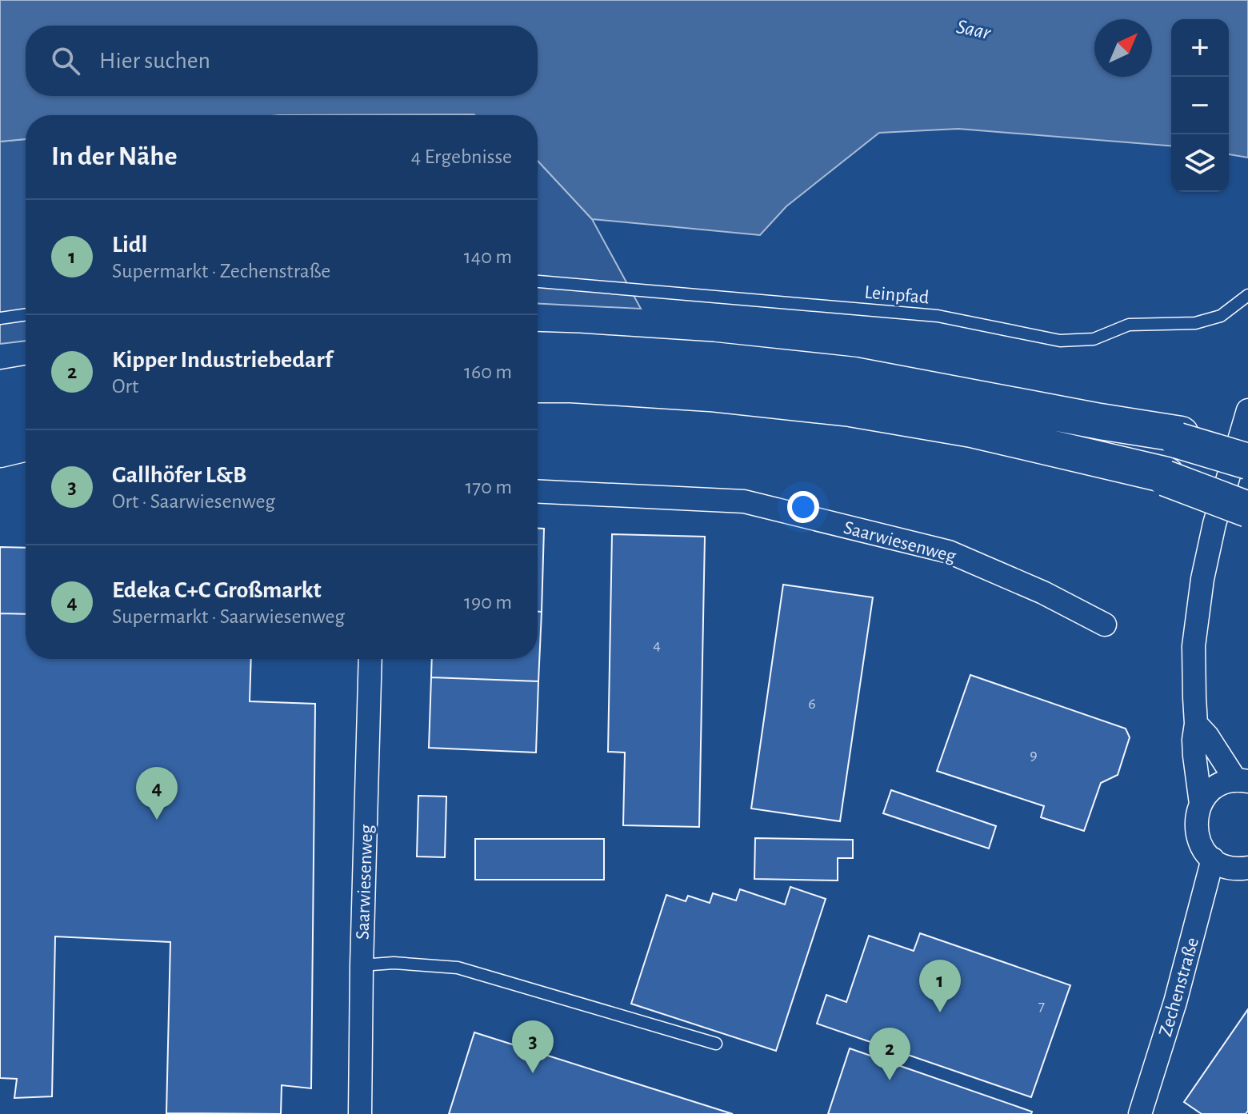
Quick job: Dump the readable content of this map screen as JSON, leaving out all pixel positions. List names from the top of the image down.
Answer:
{
  "streets": {
    "street": ["Saarwiesenweg", "Zechenstraße"],
    "lane": ["Leinpfad"]
  },
  "water": ["Saar"],
  "house_numbers": [
    "4",
    "6",
    "9",
    "7"
  ],
  "north": "top right",
  "page": {
    "map_buttons": ["+", "−"],
    "search": "Hier suchen",
    "heading": ["In der Nähe", "4 Ergebnisse"],
    "list": [
      {
        "mark": "1",
        "name": "Lidl",
        "note": "Supermarkt · Zechenstraße",
        "value": "140 m"
      },
      {
        "mark": "2",
        "name": "Kipper Industriebedarf",
        "note": "Ort",
        "value": "160 m"
      },
      {
        "mark": "3",
        "name": "Gallhöfer L&B",
        "note": "Ort · Saarwiesenweg",
        "value": "170 m"
      },
      {
        "mark": "4",
        "name": "Edeka C+C Großmarkt",
        "note": "Supermarkt · Saarwiesenweg",
        "value": "190 m"
      }
    ],
    "pins": [
      "4",
      "1",
      "3",
      "2"
    ]
  }
}
